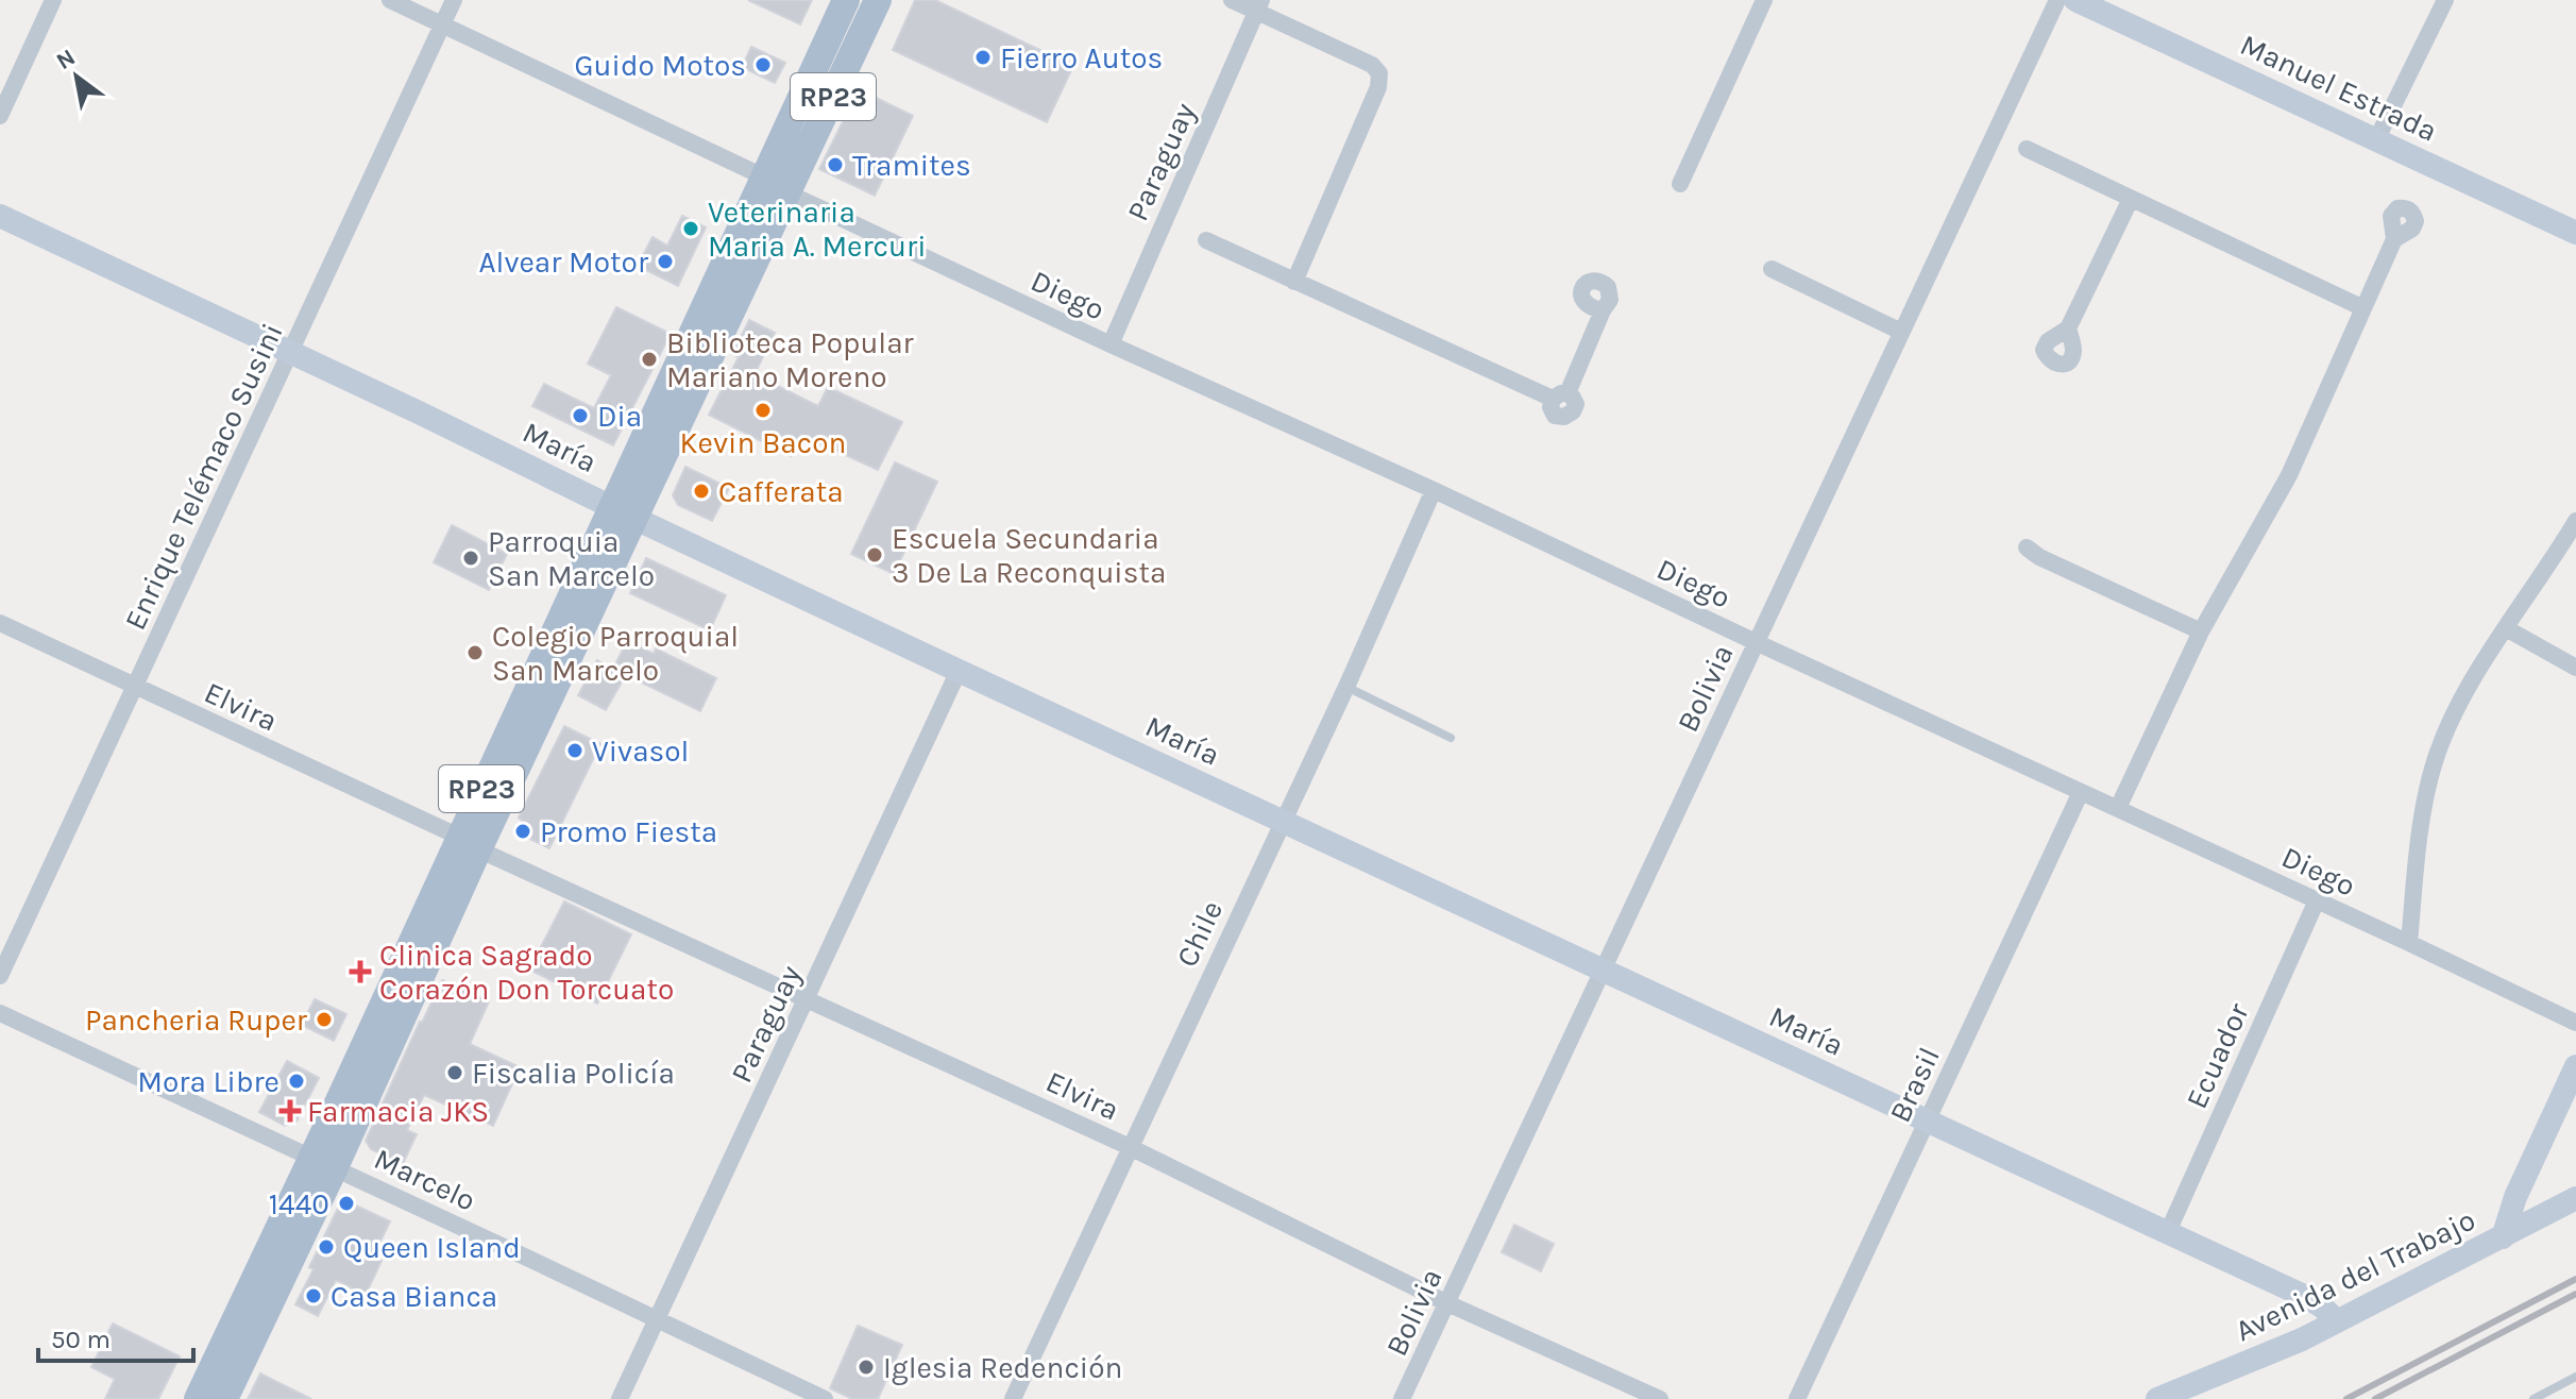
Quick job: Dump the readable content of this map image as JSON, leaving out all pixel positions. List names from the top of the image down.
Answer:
{
  "streets": {
    "main road": ["RP23"],
    "street": [
      "Manuel Estrada",
      "Paraguay",
      "Diego",
      "María",
      "Enrique Telémaco Susini",
      "Bolivia",
      "Elvira",
      "Chile",
      "Ecuador",
      "Brasil",
      "Marcelo",
      "Avenida del Trabajo"
    ]
  },
  "crossings": [
    ["RP23", "Diego"],
    ["RP23", "María"],
    ["RP23", "Elvira"],
    ["RP23", "Marcelo"],
    ["Paraguay", "Diego"],
    ["Paraguay", "María"],
    ["Paraguay", "Elvira"],
    ["Paraguay", "Marcelo"],
    ["Diego", "Bolivia"],
    ["Diego", "Chile"],
    ["Diego", "Ecuador"],
    ["Diego", "Brasil"],
    ["María", "Enrique Telémaco Susini"],
    ["María", "Bolivia"],
    ["María", "Chile"],
    ["María", "Ecuador"],
    ["María", "Brasil"],
    ["María", "Avenida del Trabajo"],
    ["Enrique Telémaco Susini", "Elvira"],
    ["Bolivia", "Elvira"],
    ["Elvira", "Chile"]
  ],
  "places": {
    "other": [
      "Fierro Autos",
      "Guido Motos",
      "Tramites",
      "Veterinaria Maria A. Mercuri",
      "Alvear Motor",
      "Biblioteca Popular Mariano Moreno",
      "Kevin Bacon",
      "Dia",
      "Cafferata",
      "Escuela Secundaria 3 De La Reconquista",
      "Parroquia San Marcelo",
      "Colegio Parroquial San Marcelo",
      "Vivasol",
      "Promo Fiesta",
      "Pancheria Ruper",
      "Fiscalia Policía",
      "Mora Libre",
      "1440",
      "Queen Island",
      "Casa Bianca",
      "Iglesia Redención"
    ],
    "health": ["Clinica Sagrado Corazón Don Torcuato", "Farmacia JKS"]
  },
  "scale_bar": "50 m",
  "north": "top left"
}
